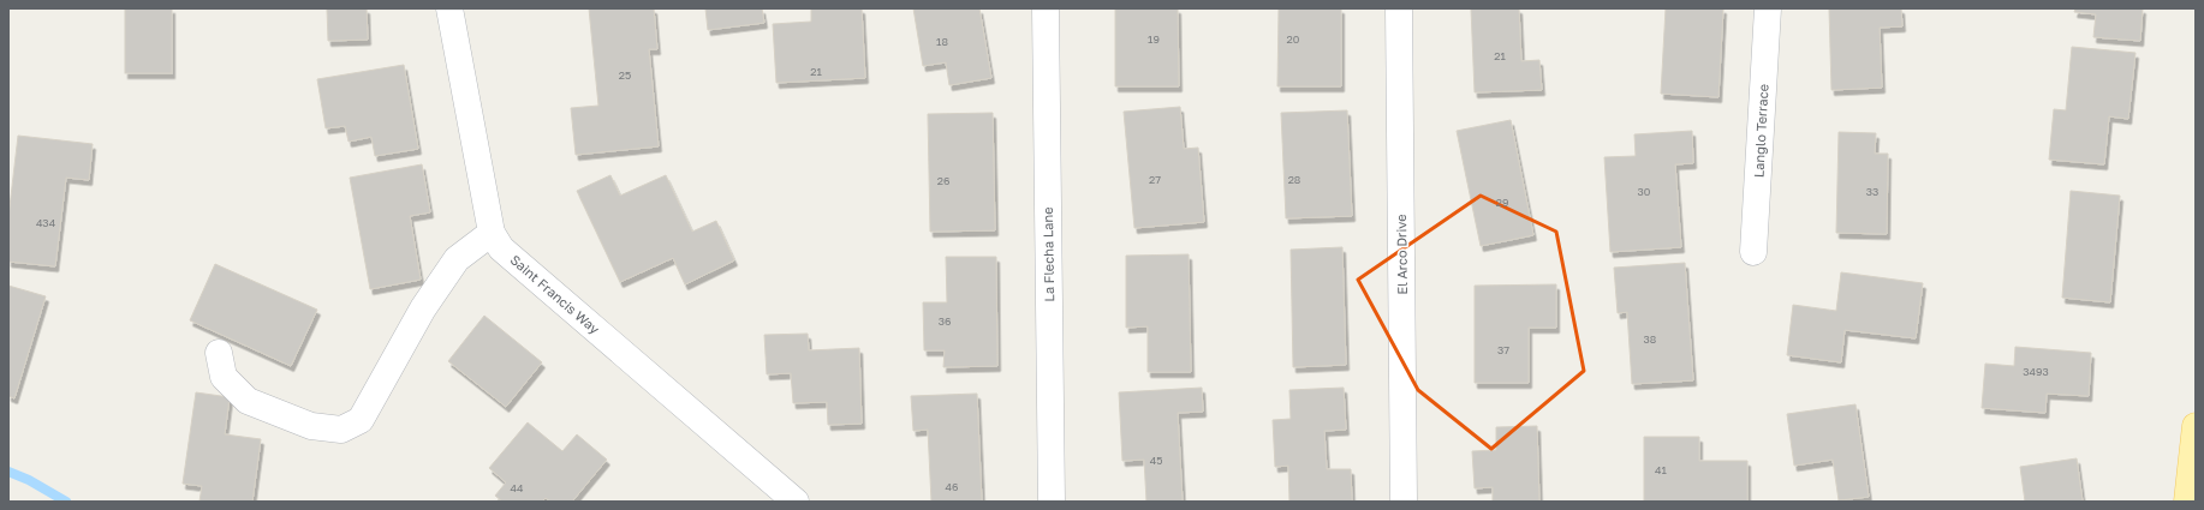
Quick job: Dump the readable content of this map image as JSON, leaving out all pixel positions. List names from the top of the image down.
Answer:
{
  "streets": {
    "street": [
      "Langlo Terrace",
      "La Flecha Lane",
      "El Arco Drive",
      "Saint Francis Way"
    ]
  },
  "house_numbers": [
    "19",
    "20",
    "18",
    "21",
    "21",
    "25",
    "27",
    "28",
    "26",
    "30",
    "33",
    "29",
    "434",
    "36",
    "38",
    "37",
    "3493",
    "45",
    "41",
    "46",
    "44"
  ]
}
